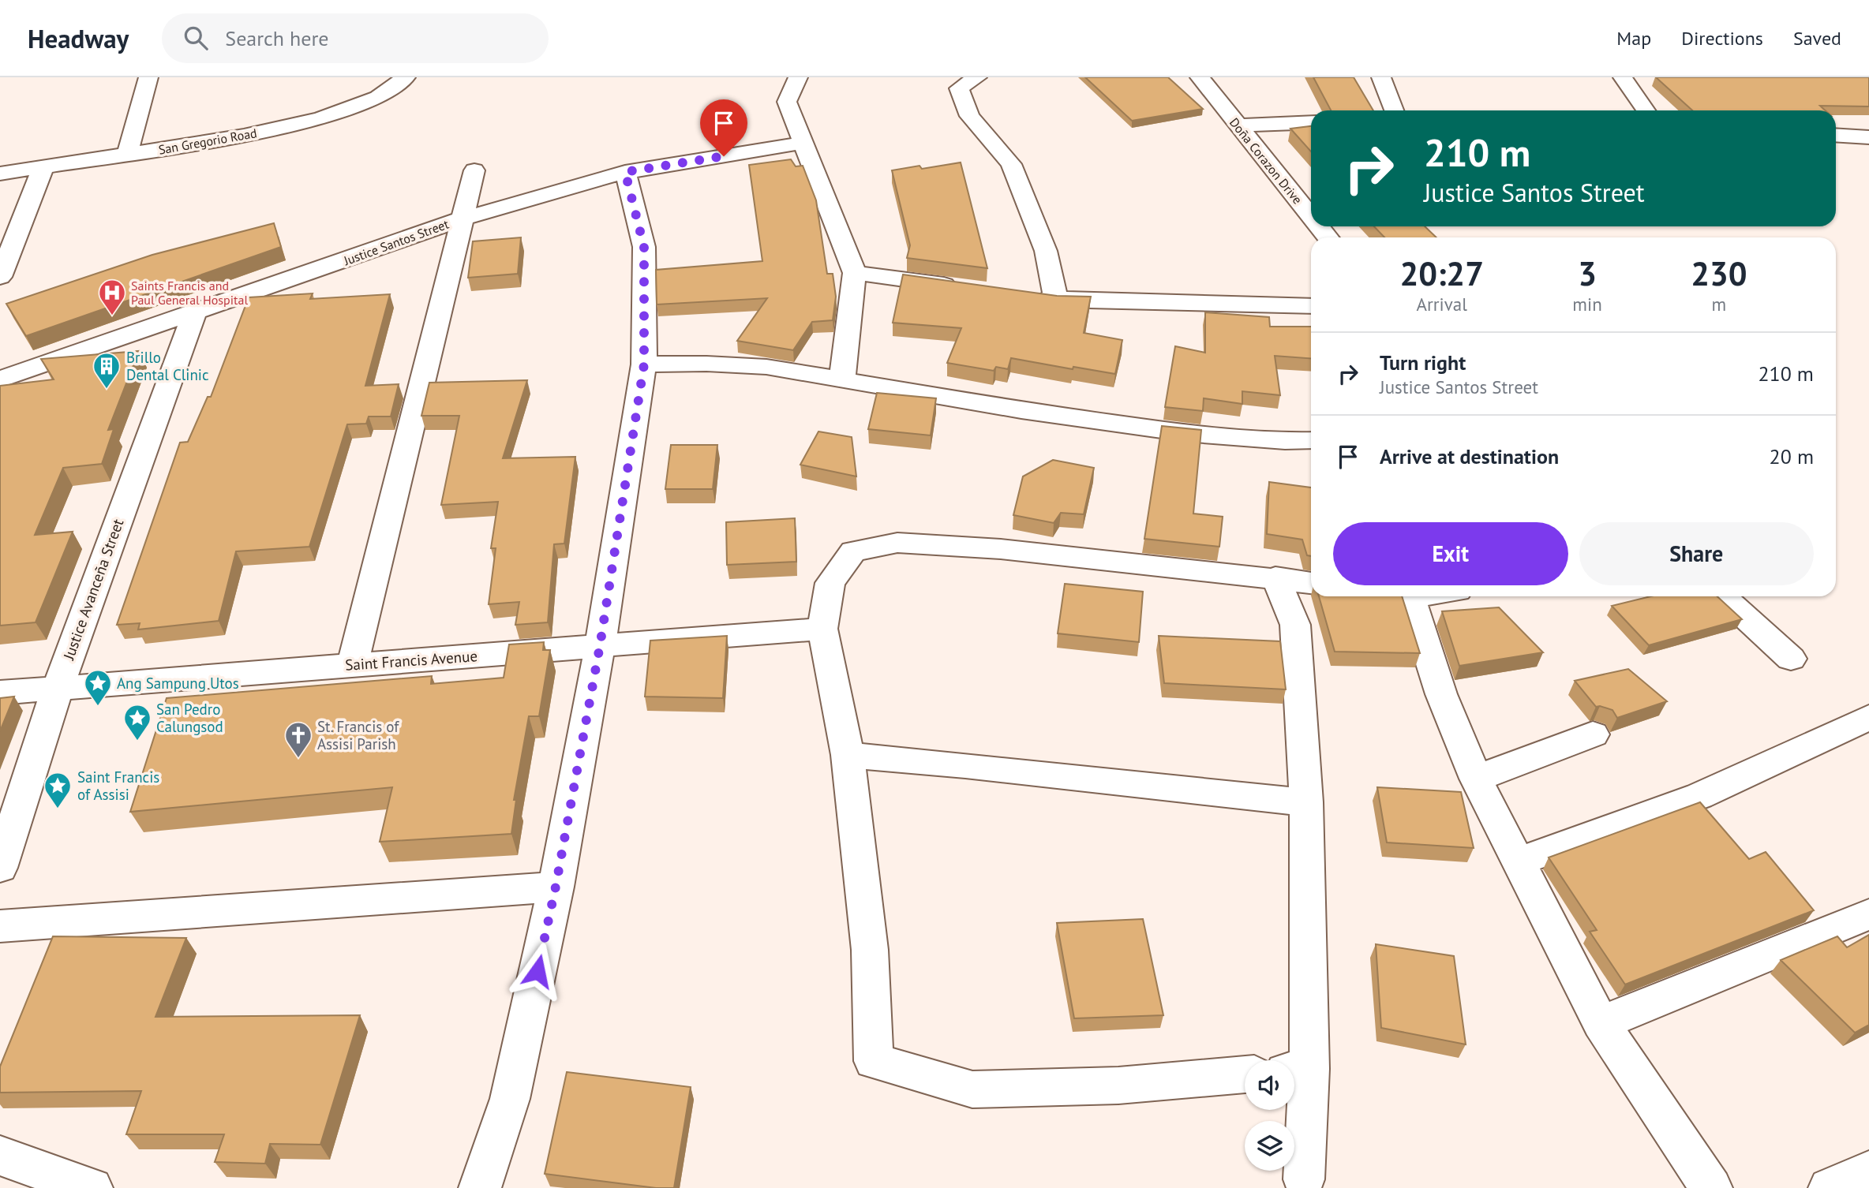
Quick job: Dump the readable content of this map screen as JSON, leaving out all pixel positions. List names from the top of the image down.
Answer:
{
  "streets": {
    "street": [
      "San Gregorio Road",
      "Doña Corazon Drive",
      "Justice Santos Street",
      "Justice Avanceña Street",
      "Saint Francis Avenue"
    ]
  },
  "crossings": [
    ["Justice Santos Street", "Justice Avanceña Street"],
    ["Justice Avanceña Street", "Saint Francis Avenue"]
  ],
  "places": {
    "hospital": ["Saints Francis and Paul General Hospital"],
    "building": ["Brillo Dental Clinic"],
    "place": ["Ang Sampung Utos", "San Pedro Calungsod", "Saint Francis of Assisi"],
    "church": ["St. Francis of Assisi Parish"]
  },
  "page": {
    "header": "Headway",
    "search": "Search here",
    "nav": ["Map", "Directions", "Saved"],
    "turn": ["210 m", "Justice Santos Street"],
    "eta": [
      "20:27",
      "Arrival",
      "3",
      "min",
      "230",
      "m"
    ],
    "list": [
      {
        "name": "Turn right",
        "note": "Justice Santos Street",
        "value": "210 m"
      },
      {
        "name": "Arrive at destination",
        "value": "20 m"
      }
    ],
    "buttons": ["Exit", "Share"]
  }
}
